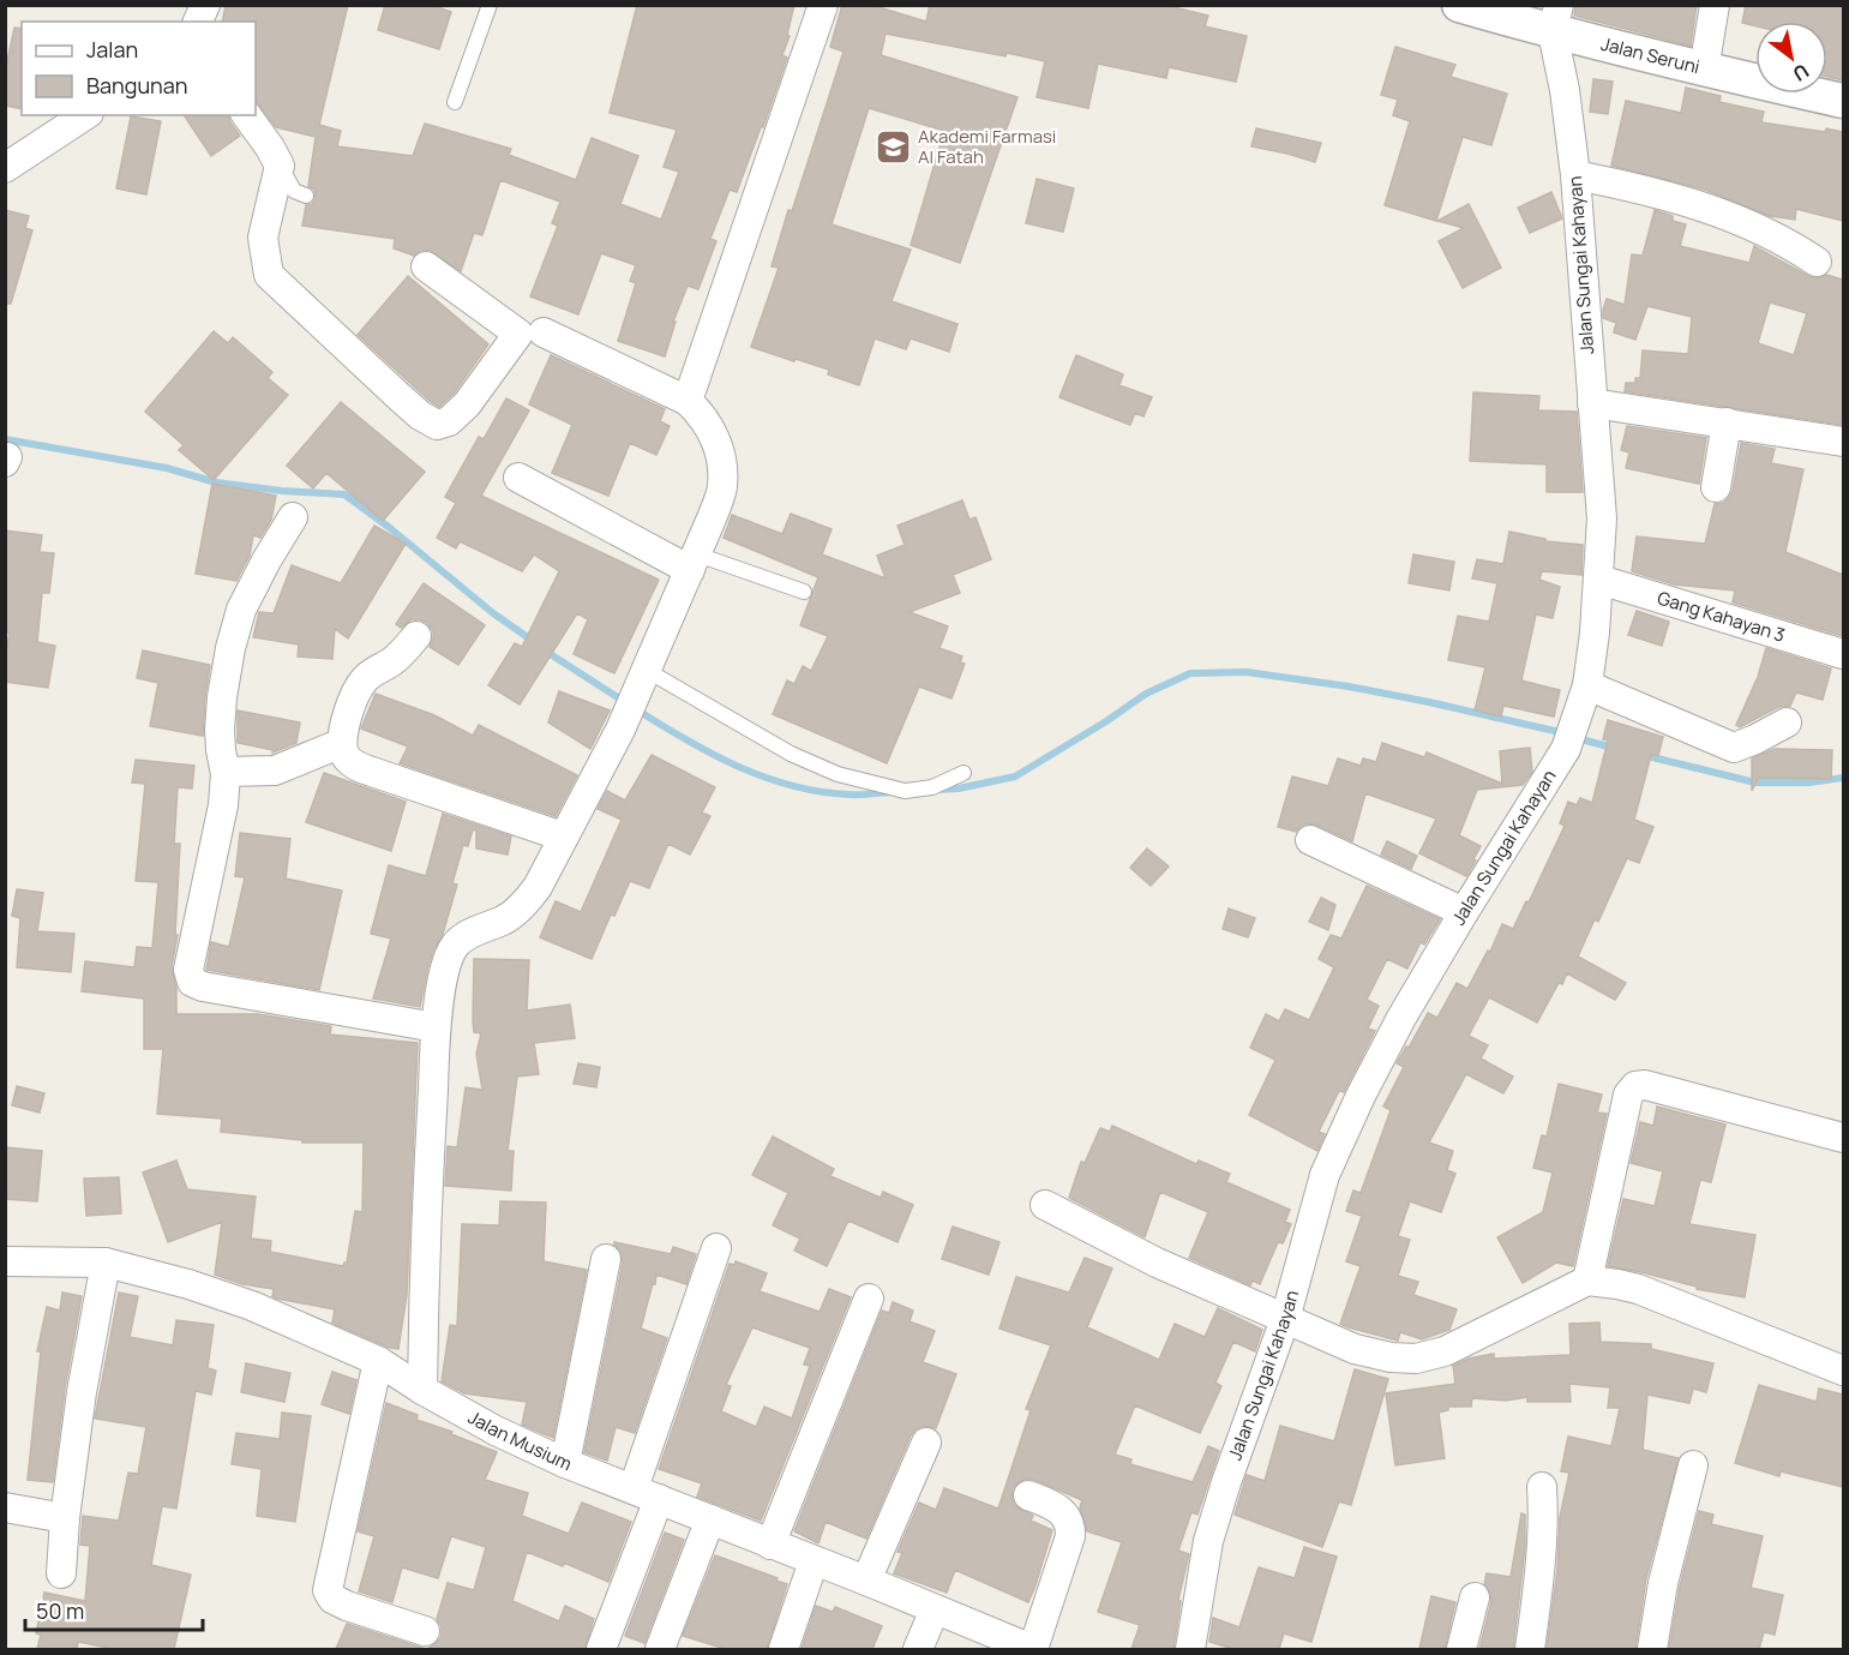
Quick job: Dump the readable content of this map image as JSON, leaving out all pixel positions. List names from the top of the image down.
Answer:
{
  "streets": {
    "street": [
      "Jalan Seruni",
      "Jalan Sungai Kahayan",
      "Gang Kahayan 3",
      "Jalan Musium"
    ]
  },
  "crossings": [
    ["Jalan Seruni", "Jalan Sungai Kahayan"],
    ["Jalan Sungai Kahayan", "Gang Kahayan 3"]
  ],
  "places": {
    "school or university": ["Akademi Farmasi Al Fatah"]
  },
  "legend": ["Jalan", "Bangunan"],
  "scale_bar": "50 m",
  "north": "bottom right"
}
